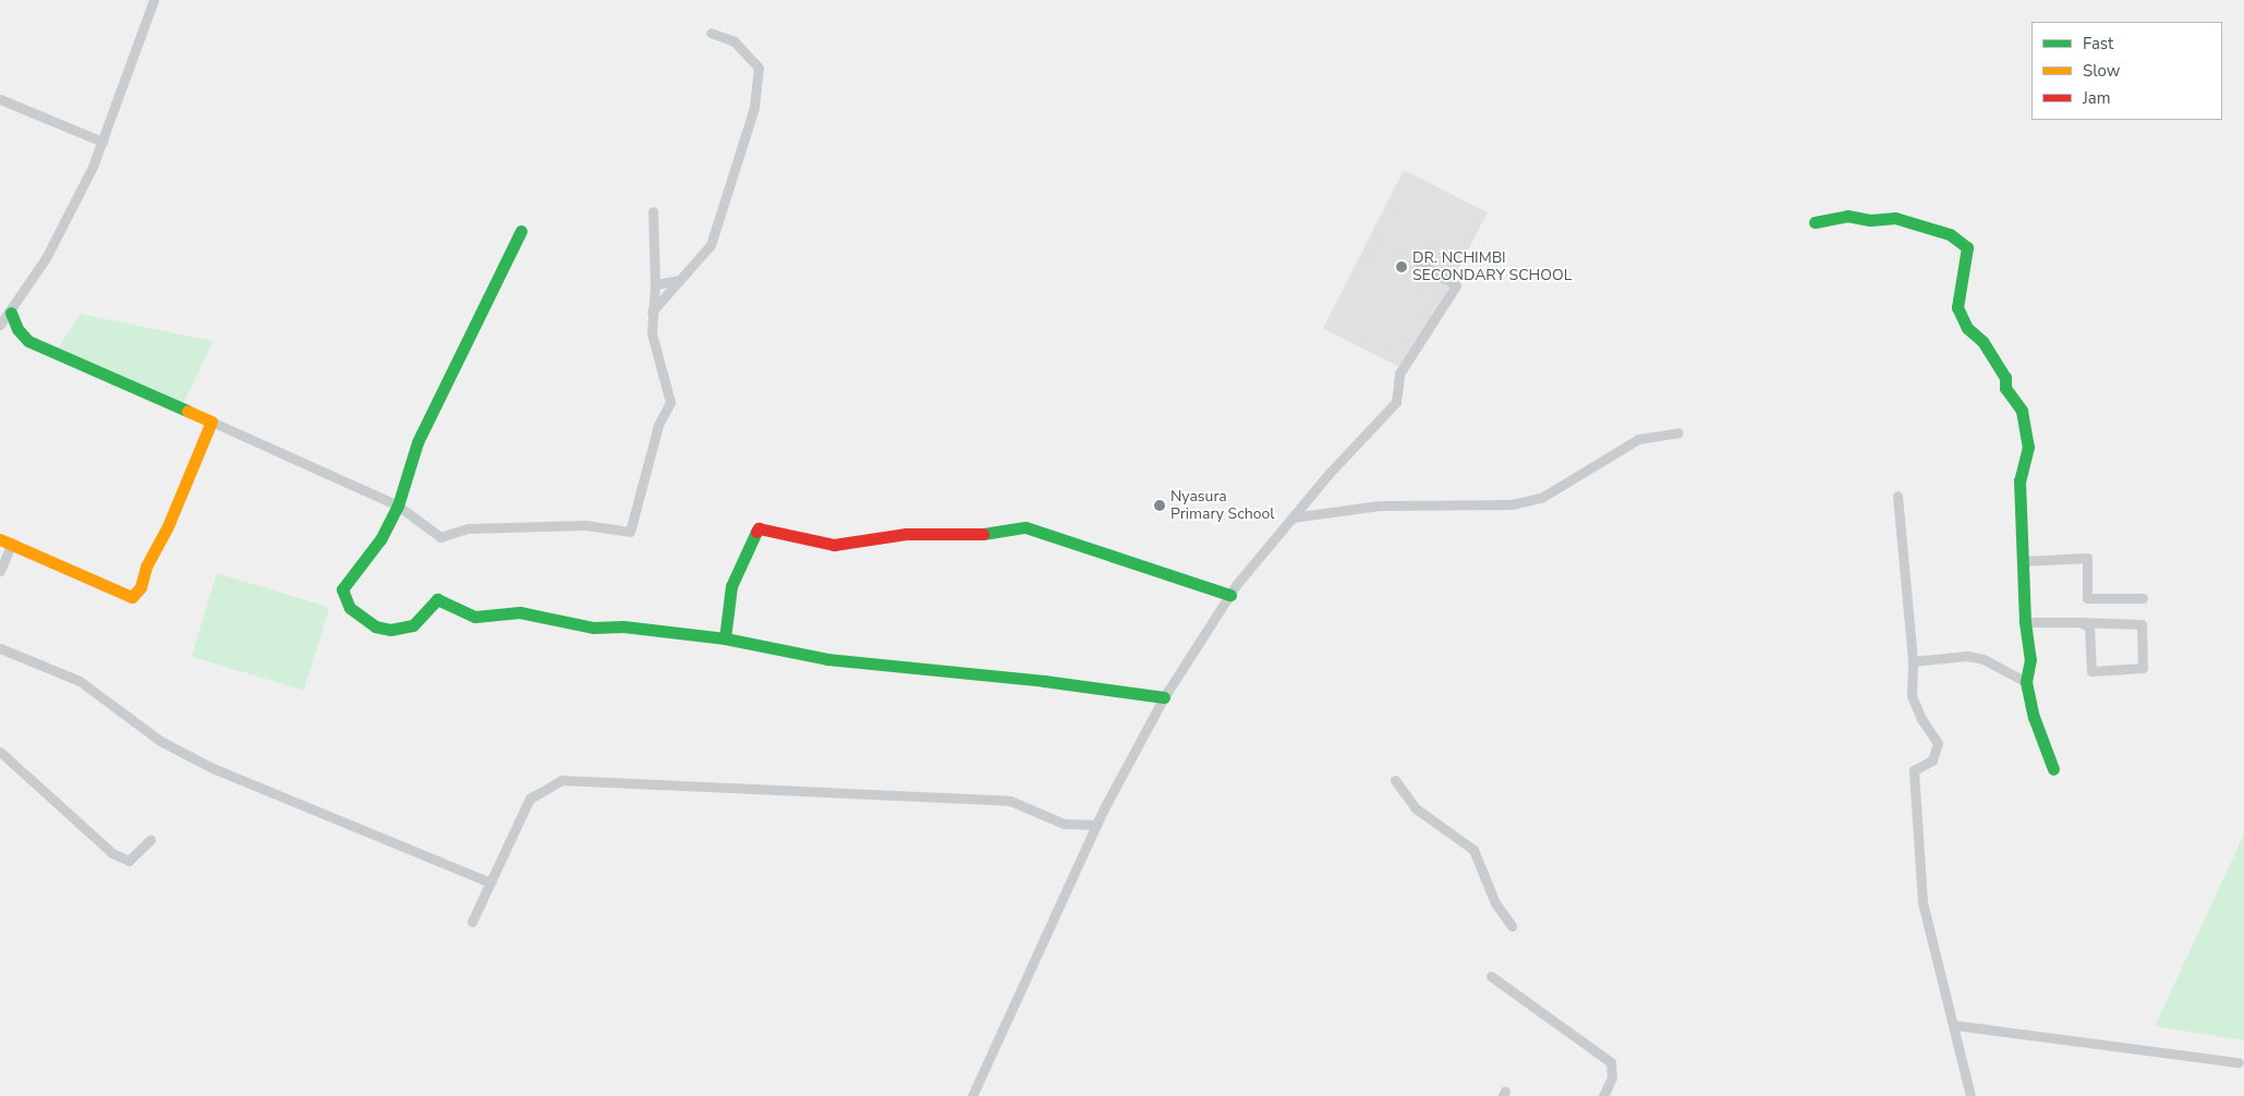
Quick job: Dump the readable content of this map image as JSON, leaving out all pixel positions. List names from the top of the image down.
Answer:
{
  "places": ["DR. NCHIMBI SECONDARY SCHOOL", "Nyasura Primary School"],
  "legend": ["Fast", "Slow", "Jam"]
}
